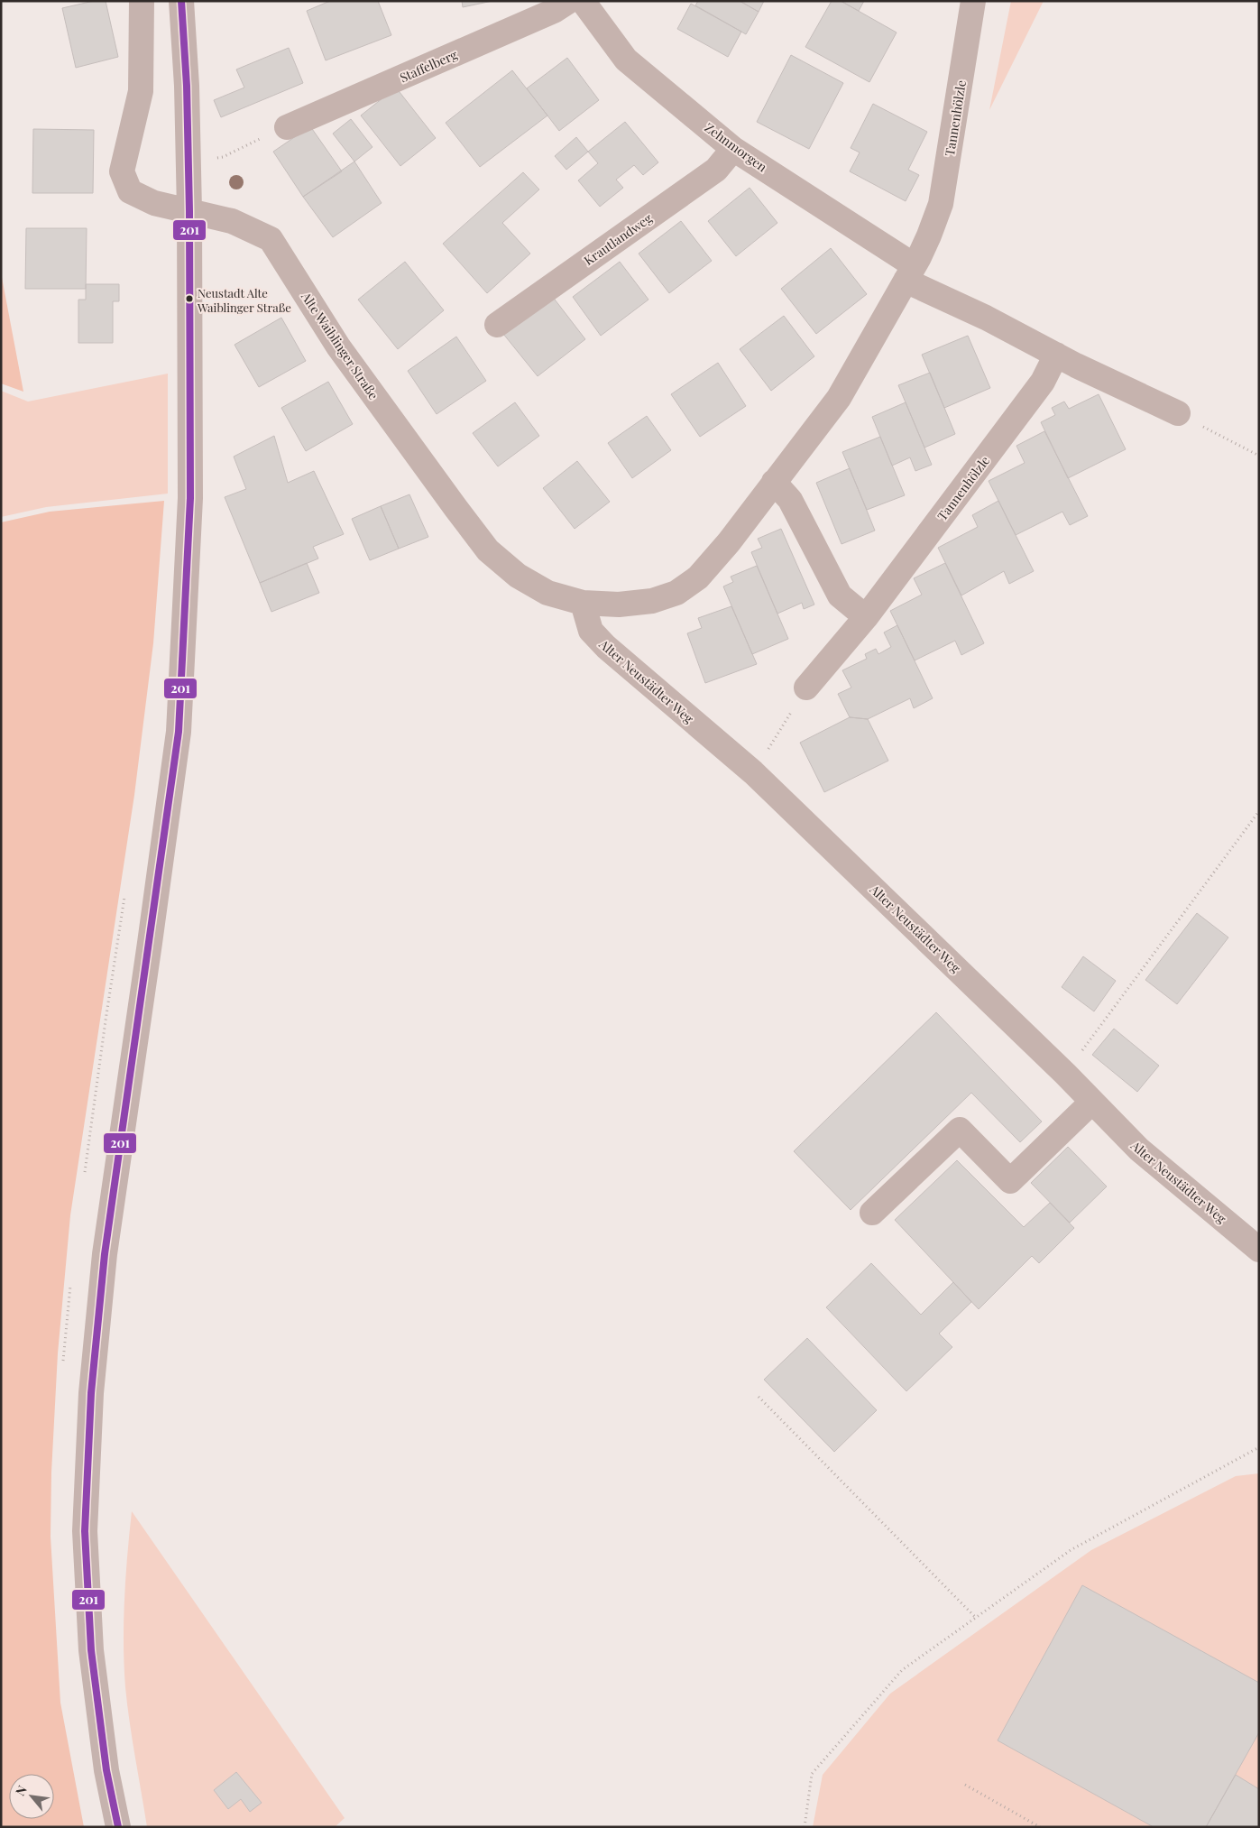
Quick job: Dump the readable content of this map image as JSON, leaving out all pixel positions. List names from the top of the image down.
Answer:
{
  "streets": {
    "street": [
      "Staffelberg",
      "Tannenhölzle",
      "Zehnmorgen",
      "Krautlandweg",
      "Alte Waiblinger Straße",
      "Alter Neustädter Weg"
    ]
  },
  "crossings": [
    ["Tannenhölzle", "Zehnmorgen"],
    ["Tannenhölzle", "Alte Waiblinger Straße"],
    ["Tannenhölzle", "Alter Neustädter Weg"],
    ["Zehnmorgen", "Krautlandweg"],
    ["Alte Waiblinger Straße", "Alter Neustädter Weg"]
  ],
  "places": ["Neustadt Alte Waiblinger Straße"],
  "lines": ["transit line 201"],
  "north": "top left"
}
